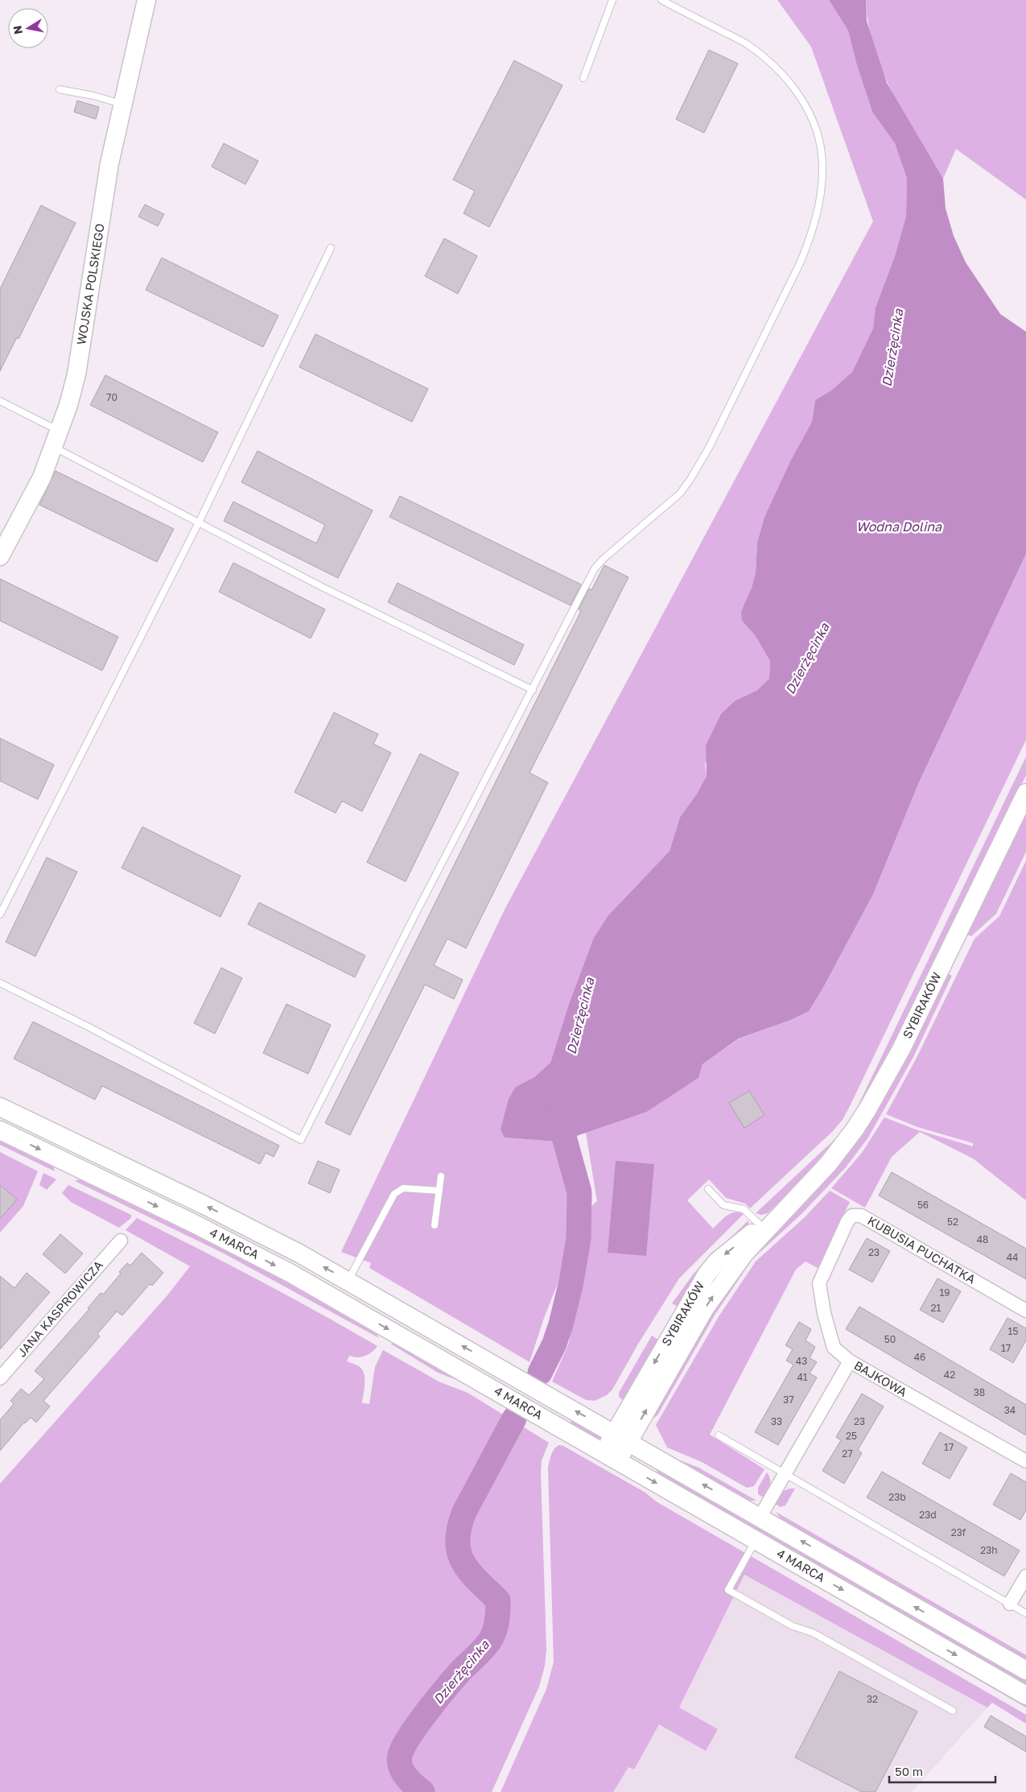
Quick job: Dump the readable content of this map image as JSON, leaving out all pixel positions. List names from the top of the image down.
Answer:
{
  "streets": {
    "main road": ["WOJSKA POLSKIEGO", "SYBIRAKÓW", "4 MARCA"],
    "street": ["KUBUSIA PUCHATKA", "JANA KASPROWICZA", "BAJKOWA"]
  },
  "crossings": [
    ["SYBIRAKÓW", "4 MARCA"],
    ["4 MARCA", "BAJKOWA"],
    ["KUBUSIA PUCHATKA", "BAJKOWA"]
  ],
  "water": ["Dzierżęcinka", "Wodna Dolina"],
  "house_numbers": [
    "70",
    "56",
    "52",
    "48",
    "23",
    "44",
    "19",
    "21",
    "15",
    "50",
    "17",
    "46",
    "43",
    "42",
    "41",
    "38",
    "37",
    "34",
    "33",
    "23",
    "25",
    "17",
    "27",
    "23b",
    "23d",
    "23f",
    "23h",
    "32"
  ],
  "scale_bar": "50 m",
  "north": "left"
}
